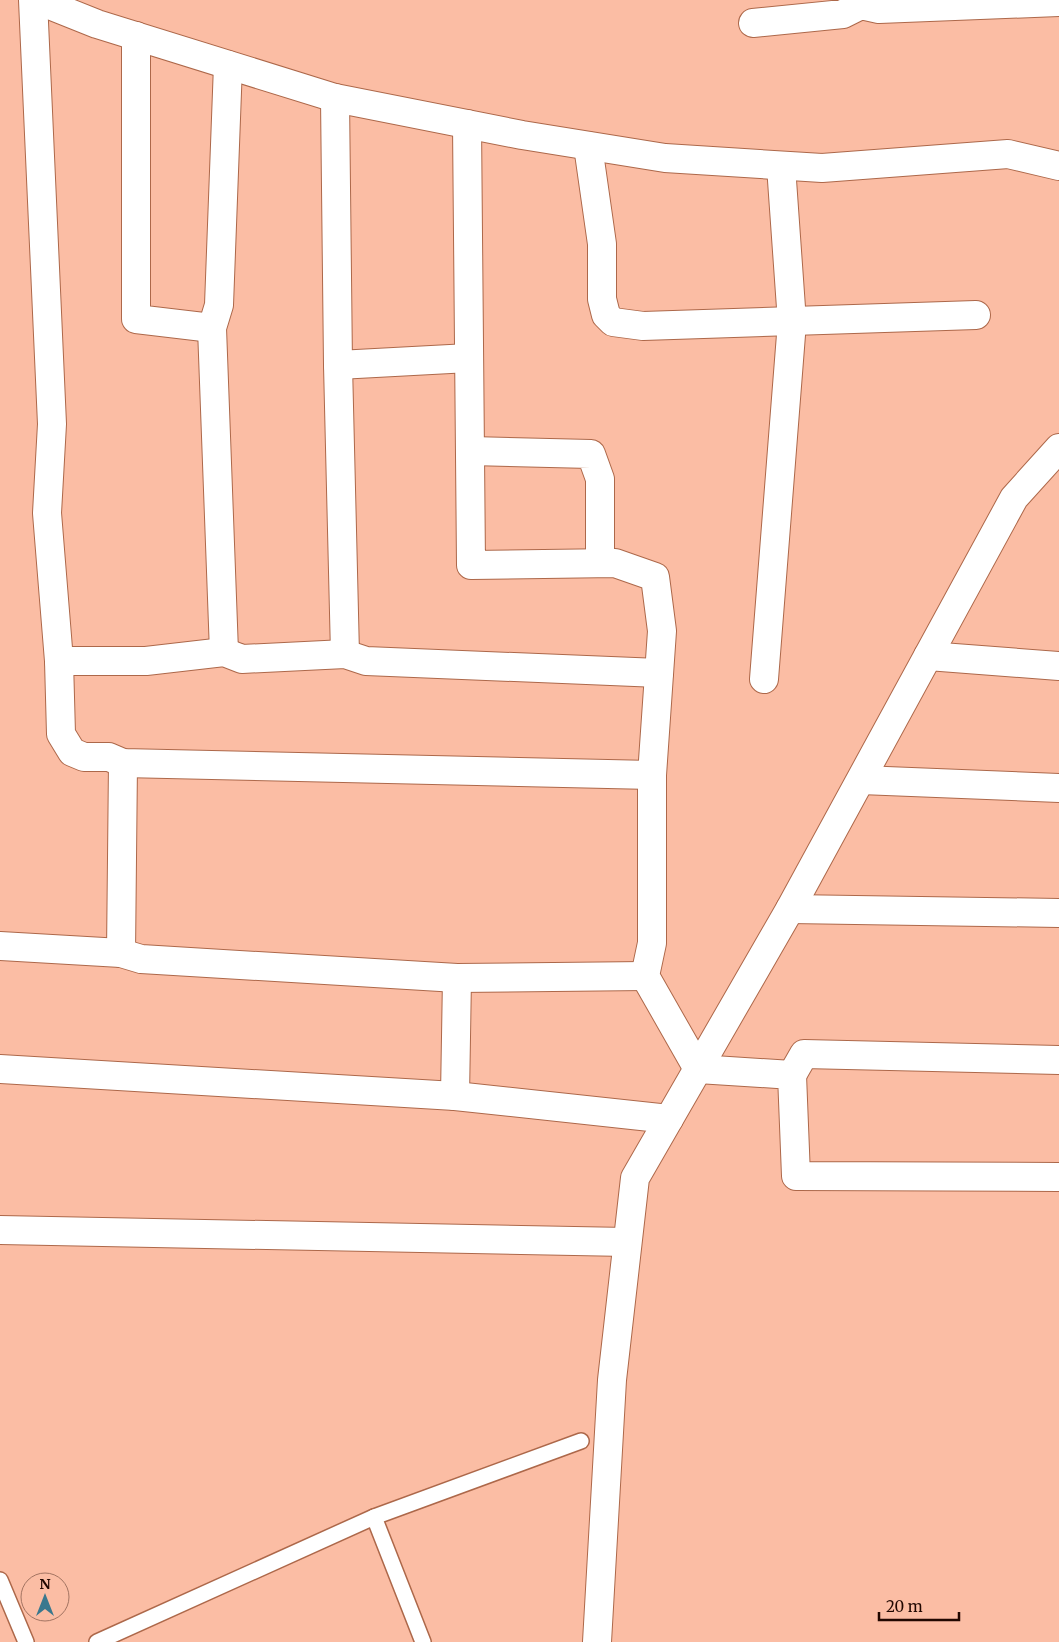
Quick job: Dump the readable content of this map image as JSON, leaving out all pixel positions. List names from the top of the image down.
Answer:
{
  "scale_bar": "20 m",
  "north": "top"
}
